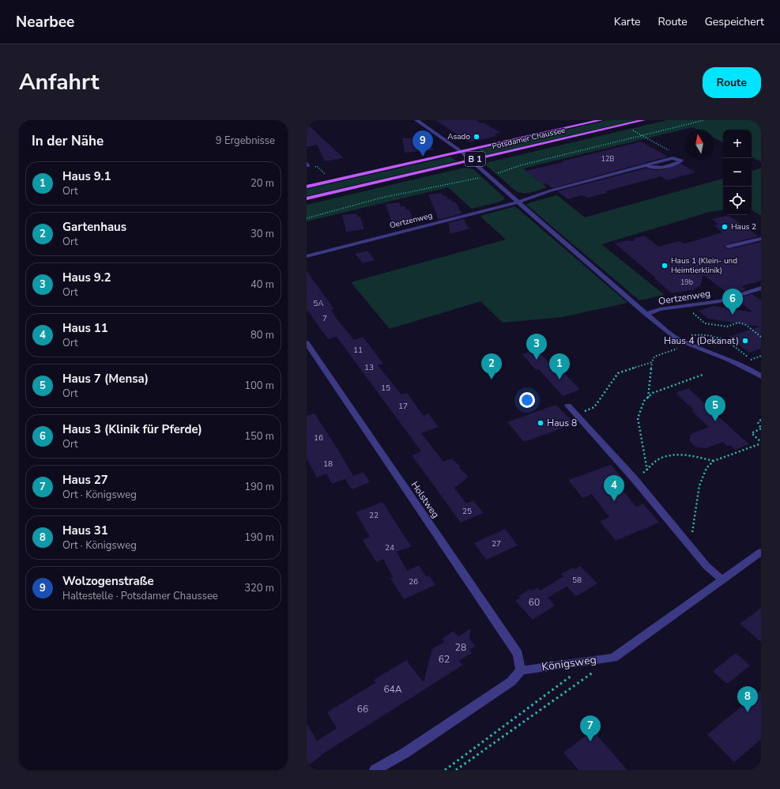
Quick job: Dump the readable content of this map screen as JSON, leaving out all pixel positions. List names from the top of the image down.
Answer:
{
  "streets": {
    "main road": ["Potsdamer Chaussee", "B 1"],
    "street": ["Oertzenweg", "Holstweg", "Königsweg"]
  },
  "crossings": [
    ["Holstweg", "Königsweg"]
  ],
  "places": [
    "Asado",
    "Haus 2",
    "Haus 1 (Klein- und Heimtierklinik)",
    "Haus 4 (Dekanat)",
    "Haus 8"
  ],
  "house_numbers": [
    "12B",
    "19b",
    "5A",
    "7",
    "11",
    "13",
    "15",
    "17",
    "16",
    "18",
    "25",
    "22",
    "27",
    "24",
    "58",
    "26",
    "60",
    "28",
    "62",
    "64A",
    "66"
  ],
  "north": "top",
  "page": {
    "header": "Nearbee",
    "nav": ["Karte", "Route", "Gespeichert"],
    "title": "Anfahrt",
    "buttons": "Route",
    "heading": ["In der Nähe", "9 Ergebnisse"],
    "map_buttons": ["+", "−"],
    "pins": [
      "9",
      "6",
      "3",
      "1",
      "2",
      "5",
      "4",
      "8",
      "7"
    ],
    "list": [
      {
        "mark": "1",
        "name": "Haus 9.1",
        "note": "Ort",
        "value": "20 m"
      },
      {
        "mark": "2",
        "name": "Gartenhaus",
        "note": "Ort",
        "value": "30 m"
      },
      {
        "mark": "3",
        "name": "Haus 9.2",
        "note": "Ort",
        "value": "40 m"
      },
      {
        "mark": "4",
        "name": "Haus 11",
        "note": "Ort",
        "value": "80 m"
      },
      {
        "mark": "5",
        "name": "Haus 7 (Mensa)",
        "note": "Ort",
        "value": "100 m"
      },
      {
        "mark": "6",
        "name": "Haus 3 (Klinik für Pferde)",
        "note": "Ort",
        "value": "150 m"
      },
      {
        "mark": "7",
        "name": "Haus 27",
        "note": "Ort · Königsweg",
        "value": "190 m"
      },
      {
        "mark": "8",
        "name": "Haus 31",
        "note": "Ort · Königsweg",
        "value": "190 m"
      },
      {
        "mark": "9",
        "name": "Wolzogenstraße",
        "note": "Haltestelle · Potsdamer Chaussee",
        "value": "320 m"
      }
    ]
  }
}
